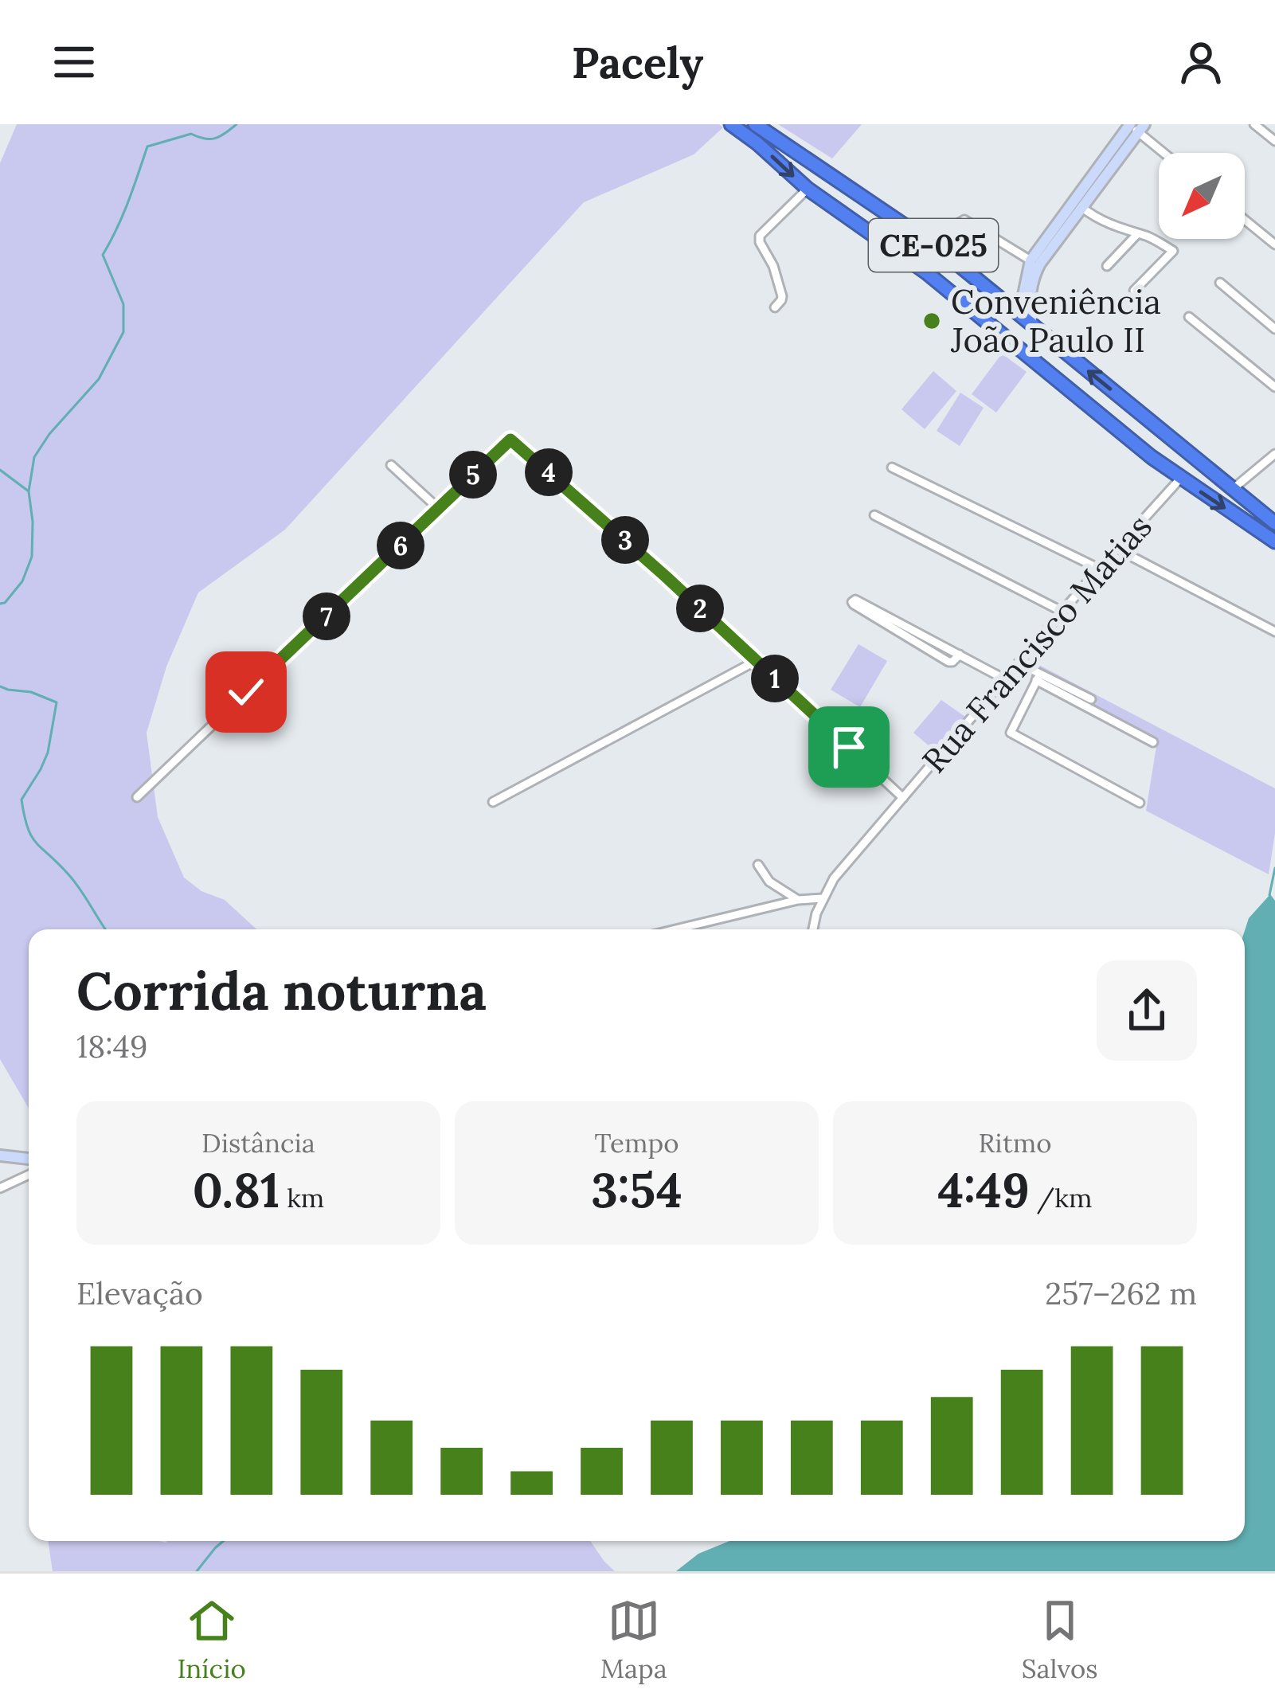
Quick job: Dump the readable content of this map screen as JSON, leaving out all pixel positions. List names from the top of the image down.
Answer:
{
  "streets": {
    "highway": ["CE-025"],
    "street": ["Rua Francisco Matias"]
  },
  "crossings": [
    ["CE-025", "Rua Francisco Matias"]
  ],
  "places": ["Conveniência João Paulo II"],
  "north": "bottom left",
  "page": {
    "header": "Pacely",
    "pins": [
      "4",
      "5",
      "3",
      "6",
      "2",
      "7",
      "1"
    ],
    "heading": ["Corrida noturna", "18:49"],
    "stats": [
      ["Distância", "0.81 km"],
      ["Tempo", "3:54"],
      ["Ritmo", "4:49 /km"]
    ],
    "chart": ["Elevação", "257–262 m"],
    "tabs": ["Início", "Mapa", "Salvos"]
  }
}
